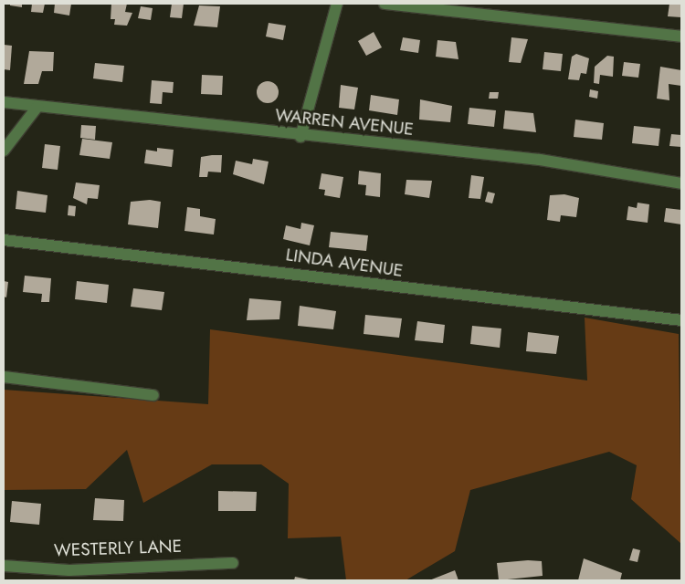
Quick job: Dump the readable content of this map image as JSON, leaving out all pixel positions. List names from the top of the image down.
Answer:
{
  "streets": {
    "street": ["WARREN AVENUE", "LINDA AVENUE", "WESTERLY LANE"]
  }
}
